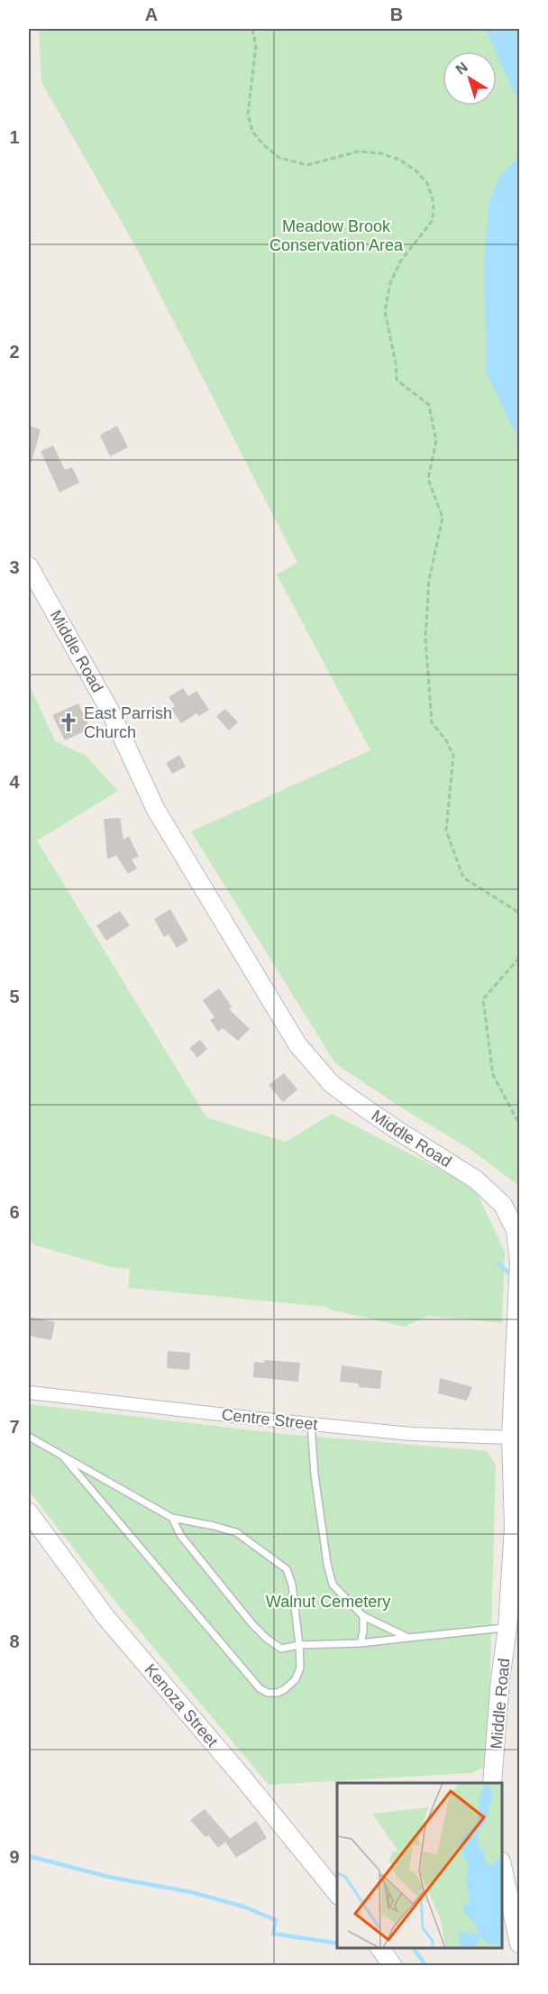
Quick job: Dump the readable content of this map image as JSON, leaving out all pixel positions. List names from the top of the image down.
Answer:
{
  "streets": {
    "street": ["Middle Road", "Centre Street", "Kenoza Street"]
  },
  "crossings": [
    ["Middle Road", "Centre Street"]
  ],
  "parks": ["Meadow Brook Conservation Area", "Walnut Cemetery"],
  "places": {
    "church": ["East Parrish Church"]
  },
  "north": "top left",
  "grid": {
    "columns": ["A", "B"],
    "rows": [
      "1",
      "2",
      "3",
      "4",
      "5",
      "6",
      "7",
      "8",
      "9"
    ]
  }
}
